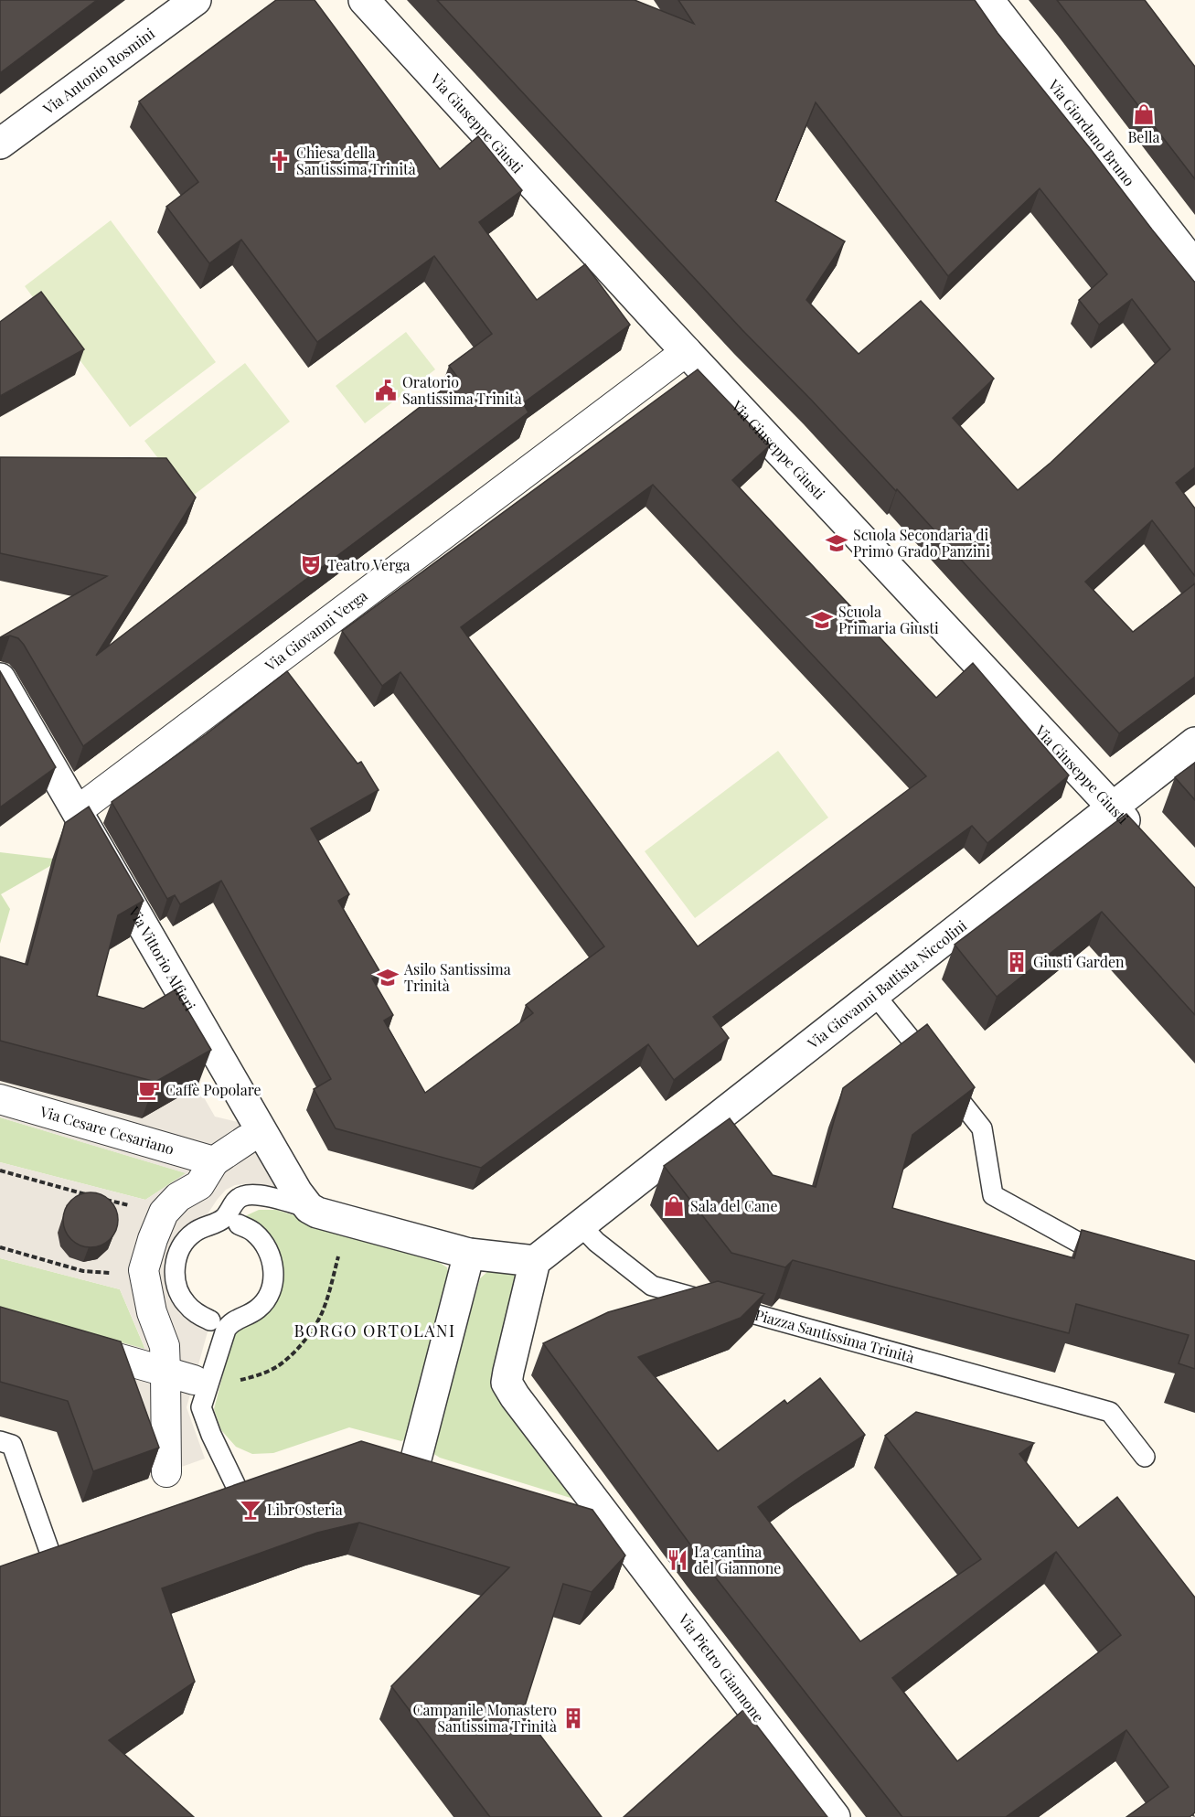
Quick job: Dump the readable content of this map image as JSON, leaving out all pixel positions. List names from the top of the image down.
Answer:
{
  "streets": {
    "street": [
      "Via Antonio Rosmini",
      "Via Giuseppe Giusti",
      "Via Giordano Bruno",
      "Via Giovanni Verga",
      "Via Vittorio Alfieri",
      "Via Giovanni Battista Niccolini",
      "Via Cesare Cesariano",
      "Via Pietro Giannone"
    ],
    "lane": ["Piazza Santissima Trinità"]
  },
  "crossings": [
    ["Via Giuseppe Giusti", "Via Giovanni Verga"],
    ["Via Giuseppe Giusti", "Via Giovanni Battista Niccolini"],
    ["Via Giovanni Verga", "Via Vittorio Alfieri"],
    ["Via Giovanni Battista Niccolini", "Piazza Santissima Trinità"]
  ],
  "districts": ["BORGO ORTOLANI"],
  "places": {
    "shop": ["Bella", "Sala del Cane"],
    "church": ["Chiesa della Santissima Trinità"],
    "public building": ["Oratorio Santissima Trinità"],
    "school or university": ["Scuola Secondaria di Primo Grado Panzini", "Scuola Primaria Giusti", "Asilo Santissima Trinità"],
    "theatre": ["Teatro Verga"],
    "building": ["Giusti Garden", "Campanile Monastero Santissima Trinità"],
    "cafe": ["Caffè Popolare"],
    "bar": ["LibrOsteria"],
    "restaurant": ["La cantina del Giannone"]
  }
}
